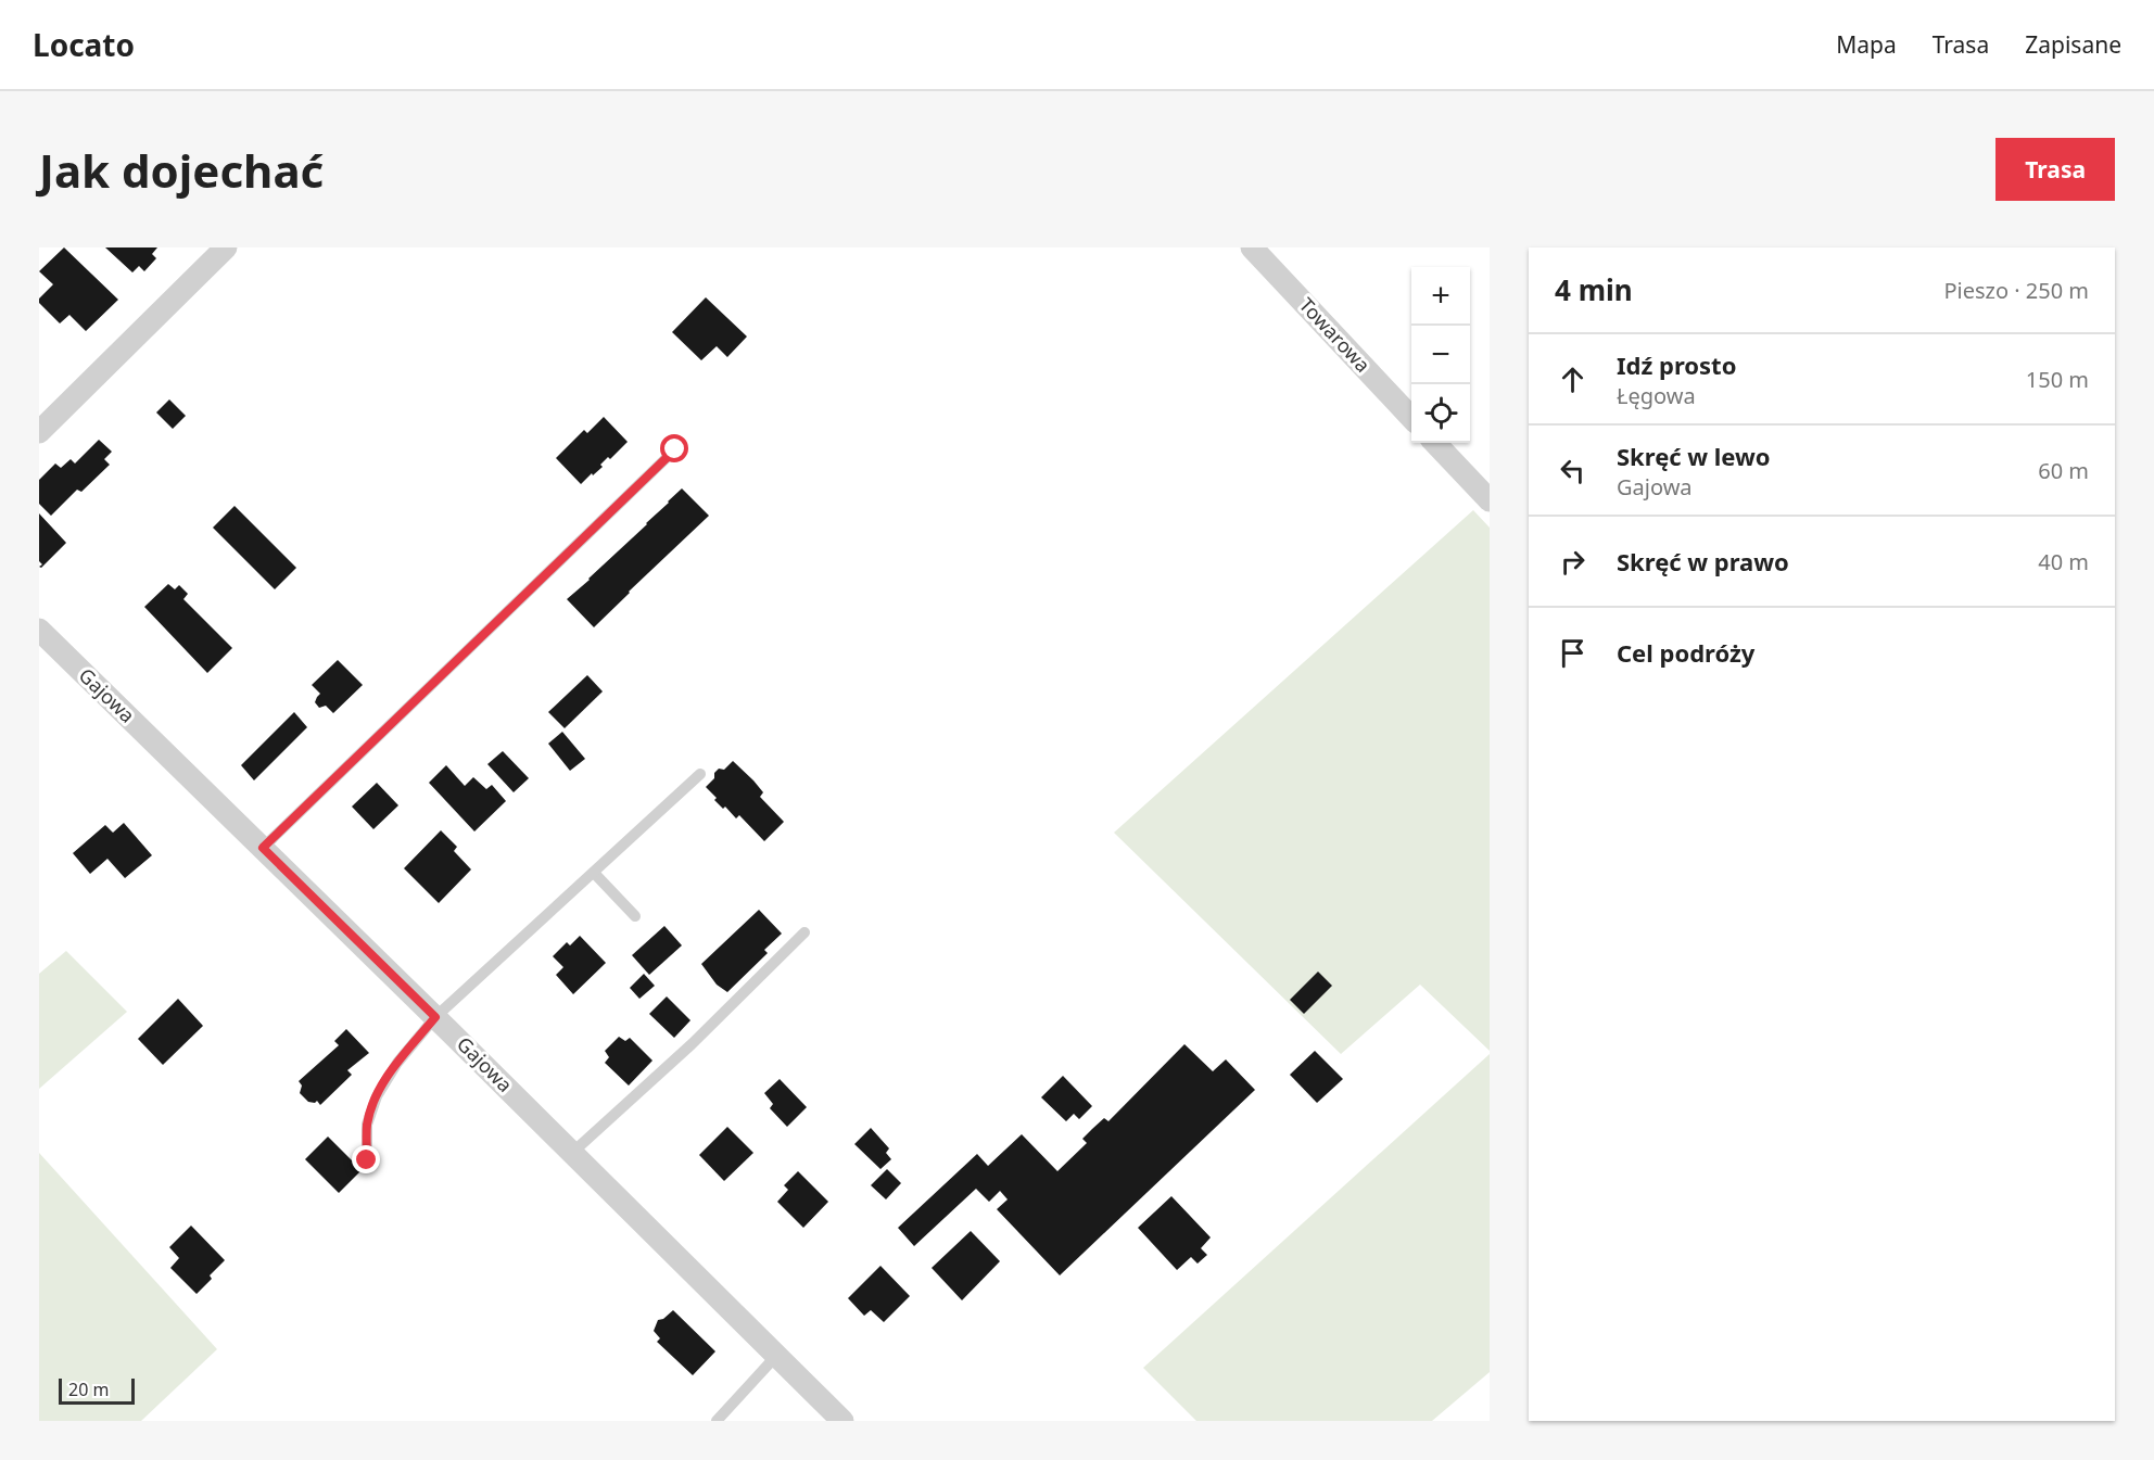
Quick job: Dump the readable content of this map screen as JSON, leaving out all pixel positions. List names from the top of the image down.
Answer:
{
  "streets": {
    "street": ["Towarowa", "Gajowa"]
  },
  "scale_bar": "20 m",
  "page": {
    "header": "Locato",
    "nav": ["Mapa", "Trasa", "Zapisane"],
    "buttons": "Trasa",
    "title": "Jak dojechać",
    "heading": ["4 min", "Pieszo · 250 m"],
    "map_buttons": ["+", "−"],
    "list": [
      ["Idź prosto", "Łęgowa", "150 m"],
      ["Skręć w lewo", "Gajowa", "60 m"],
      ["Skręć w prawo", "40 m"],
      "Cel podróży"
    ],
    "scale": "20 m"
  }
}
